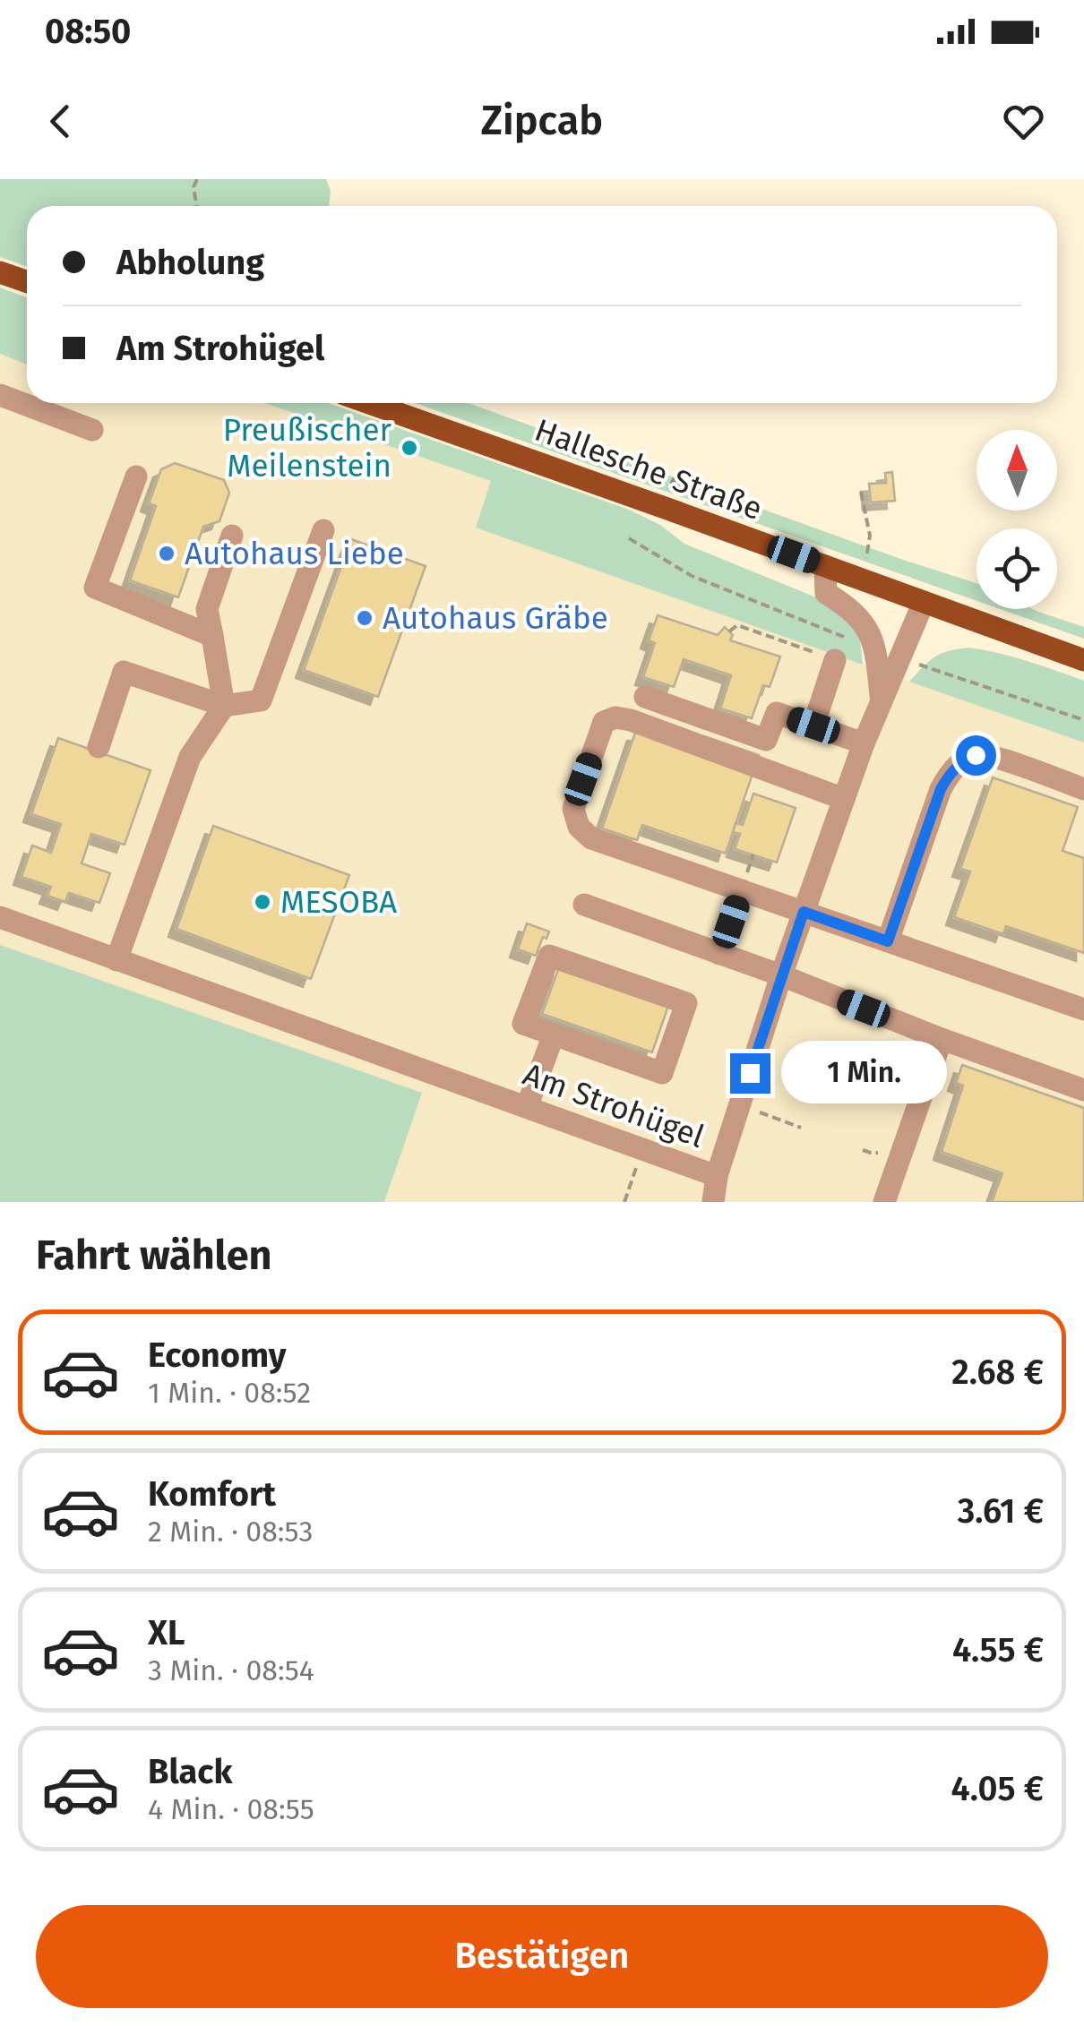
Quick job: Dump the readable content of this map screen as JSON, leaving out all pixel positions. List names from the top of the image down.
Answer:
{
  "streets": {
    "main road": ["Hallesche Straße"],
    "street": ["Am Strohügel"]
  },
  "crossings": [
    ["Hallesche Straße", "Am Strohügel"]
  ],
  "places": [
    "Preußischer Meilenstein",
    "Autohaus Liebe",
    "Autohaus Gräbe",
    "MESOBA"
  ],
  "north": "top",
  "page": {
    "status": "08:50",
    "header": "Zipcab",
    "banner": ["Abholung", "Am Strohügel"],
    "bubble": "1 Min.",
    "heading": "Fahrt wählen",
    "list": [
      {
        "name": "Economy",
        "note": "1 Min. · 08:52",
        "value": "2.68 €"
      },
      {
        "name": "Komfort",
        "note": "2 Min. · 08:53",
        "value": "3.61 €"
      },
      {
        "name": "XL",
        "note": "3 Min. · 08:54",
        "value": "4.55 €"
      },
      {
        "name": "Black",
        "note": "4 Min. · 08:55",
        "value": "4.05 €"
      }
    ],
    "buttons": "Bestätigen"
  }
}
